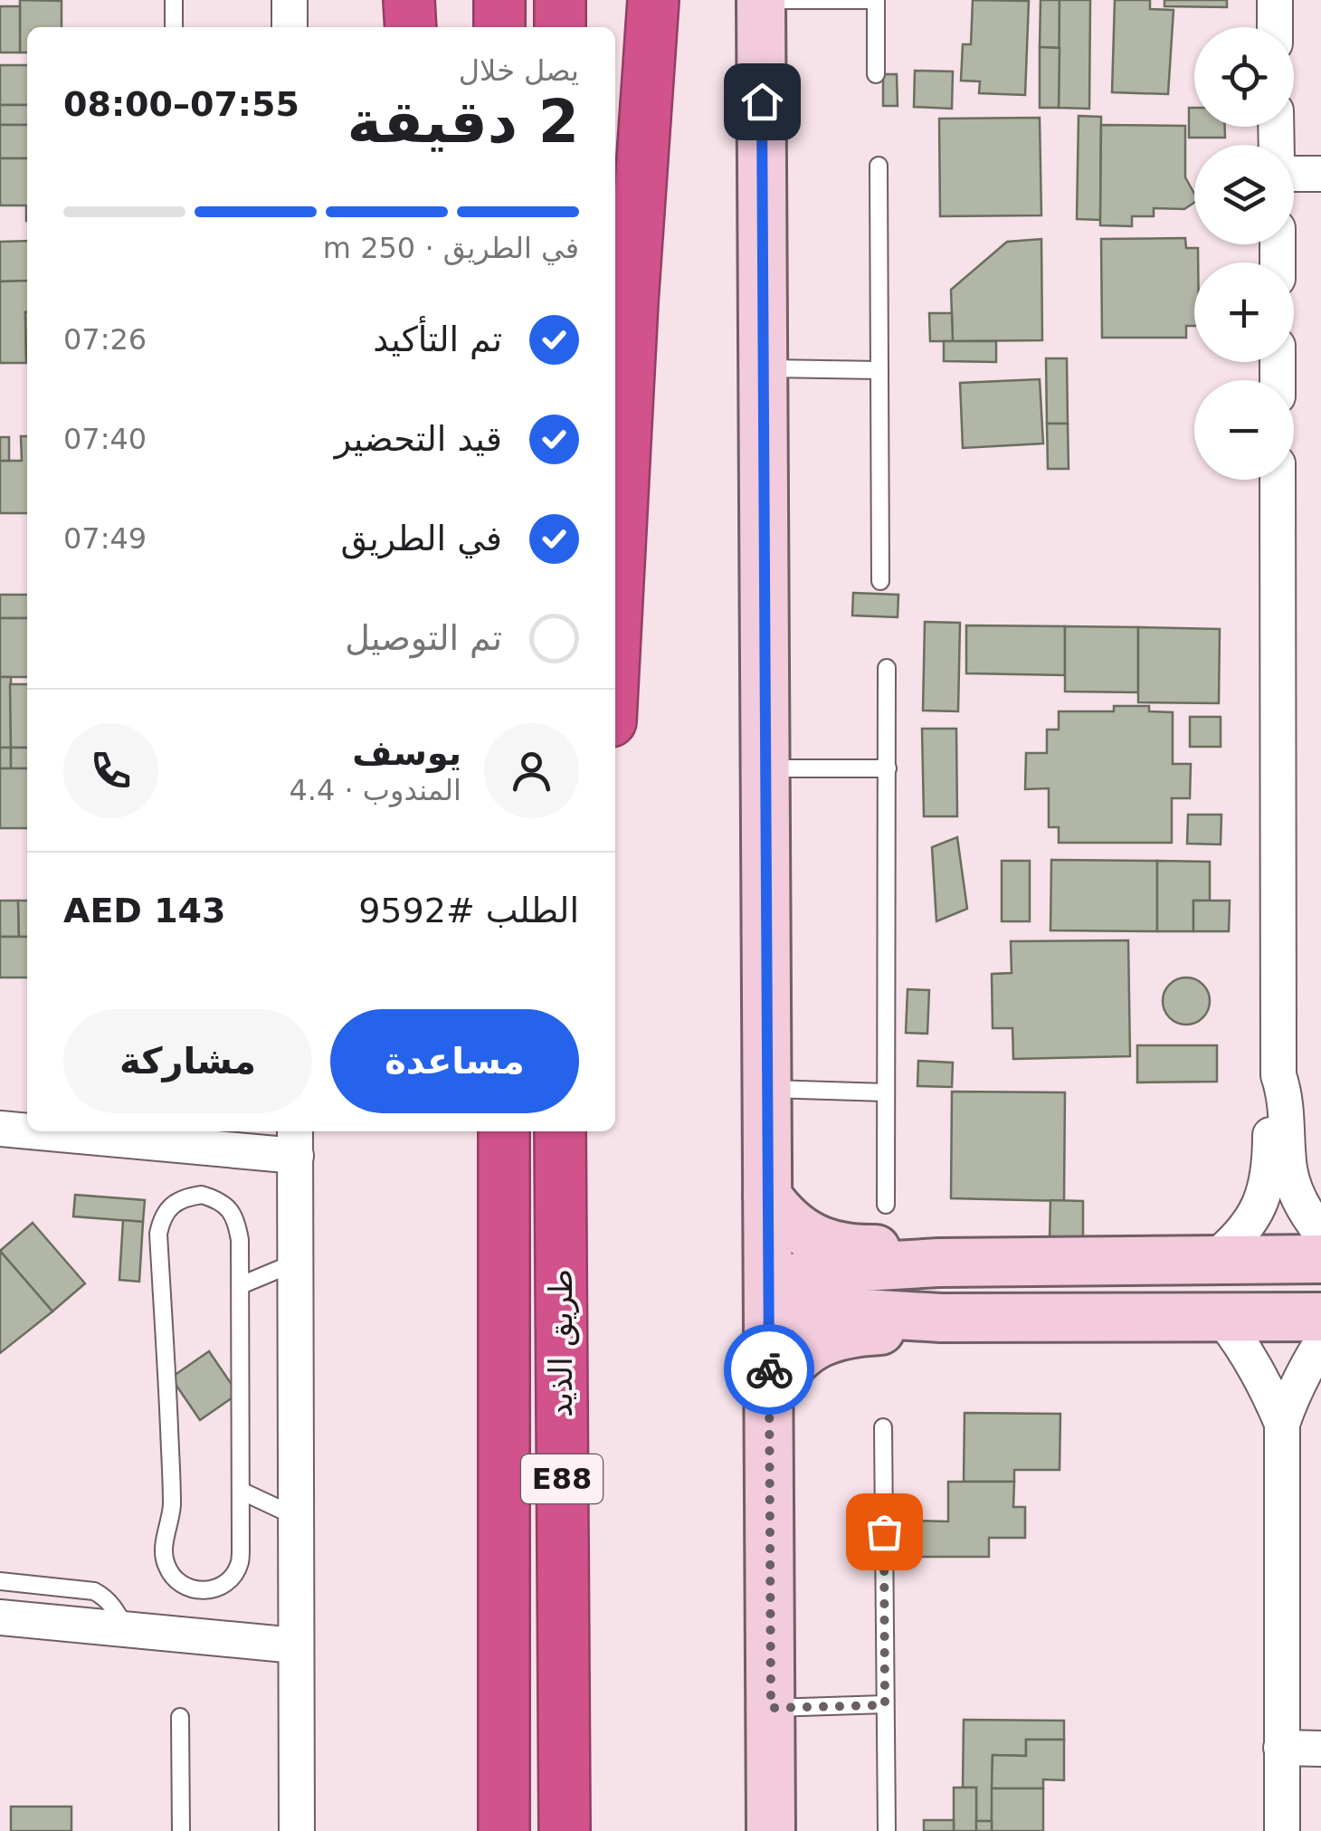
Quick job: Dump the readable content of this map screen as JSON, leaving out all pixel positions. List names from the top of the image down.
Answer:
{
  "streets": {
    "highway": ["طريق الذيد", "E88"]
  },
  "page": {
    "map_buttons": ["+", "−"],
    "heading": ["2 دقيقة", "يصل خلال", "07:55–08:00"],
    "panel": [
      "يوسف",
      "المندوب · 4.4",
      "الطلب #9592",
      "AED 143"
    ],
    "bar": "في الطريق · 250 m",
    "list": [
      ["تم التأكيد", "07:26"],
      ["قيد التحضير", "07:40"],
      ["في الطريق", "07:49"],
      "تم التوصيل"
    ],
    "buttons": ["مساعدة", "مشاركة"]
  }
}
